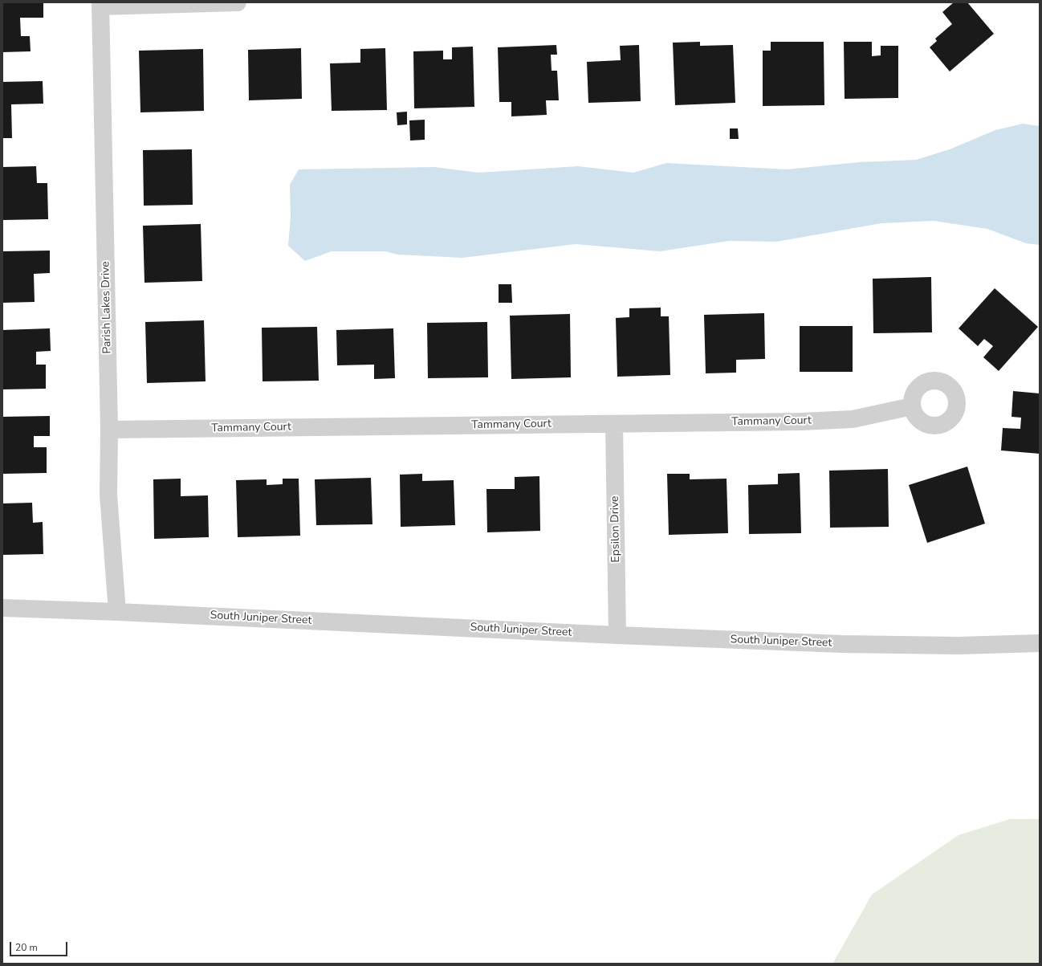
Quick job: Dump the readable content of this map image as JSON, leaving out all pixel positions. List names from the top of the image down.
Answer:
{
  "streets": {
    "street": [
      "Parish Lakes Drive",
      "Tammany Court",
      "Epsilon Drive",
      "South Juniper Street"
    ]
  },
  "crossings": [
    ["Parish Lakes Drive", "Tammany Court"],
    ["Parish Lakes Drive", "South Juniper Street"],
    ["Tammany Court", "Epsilon Drive"],
    ["Epsilon Drive", "South Juniper Street"]
  ],
  "scale_bar": "20 m"
}
